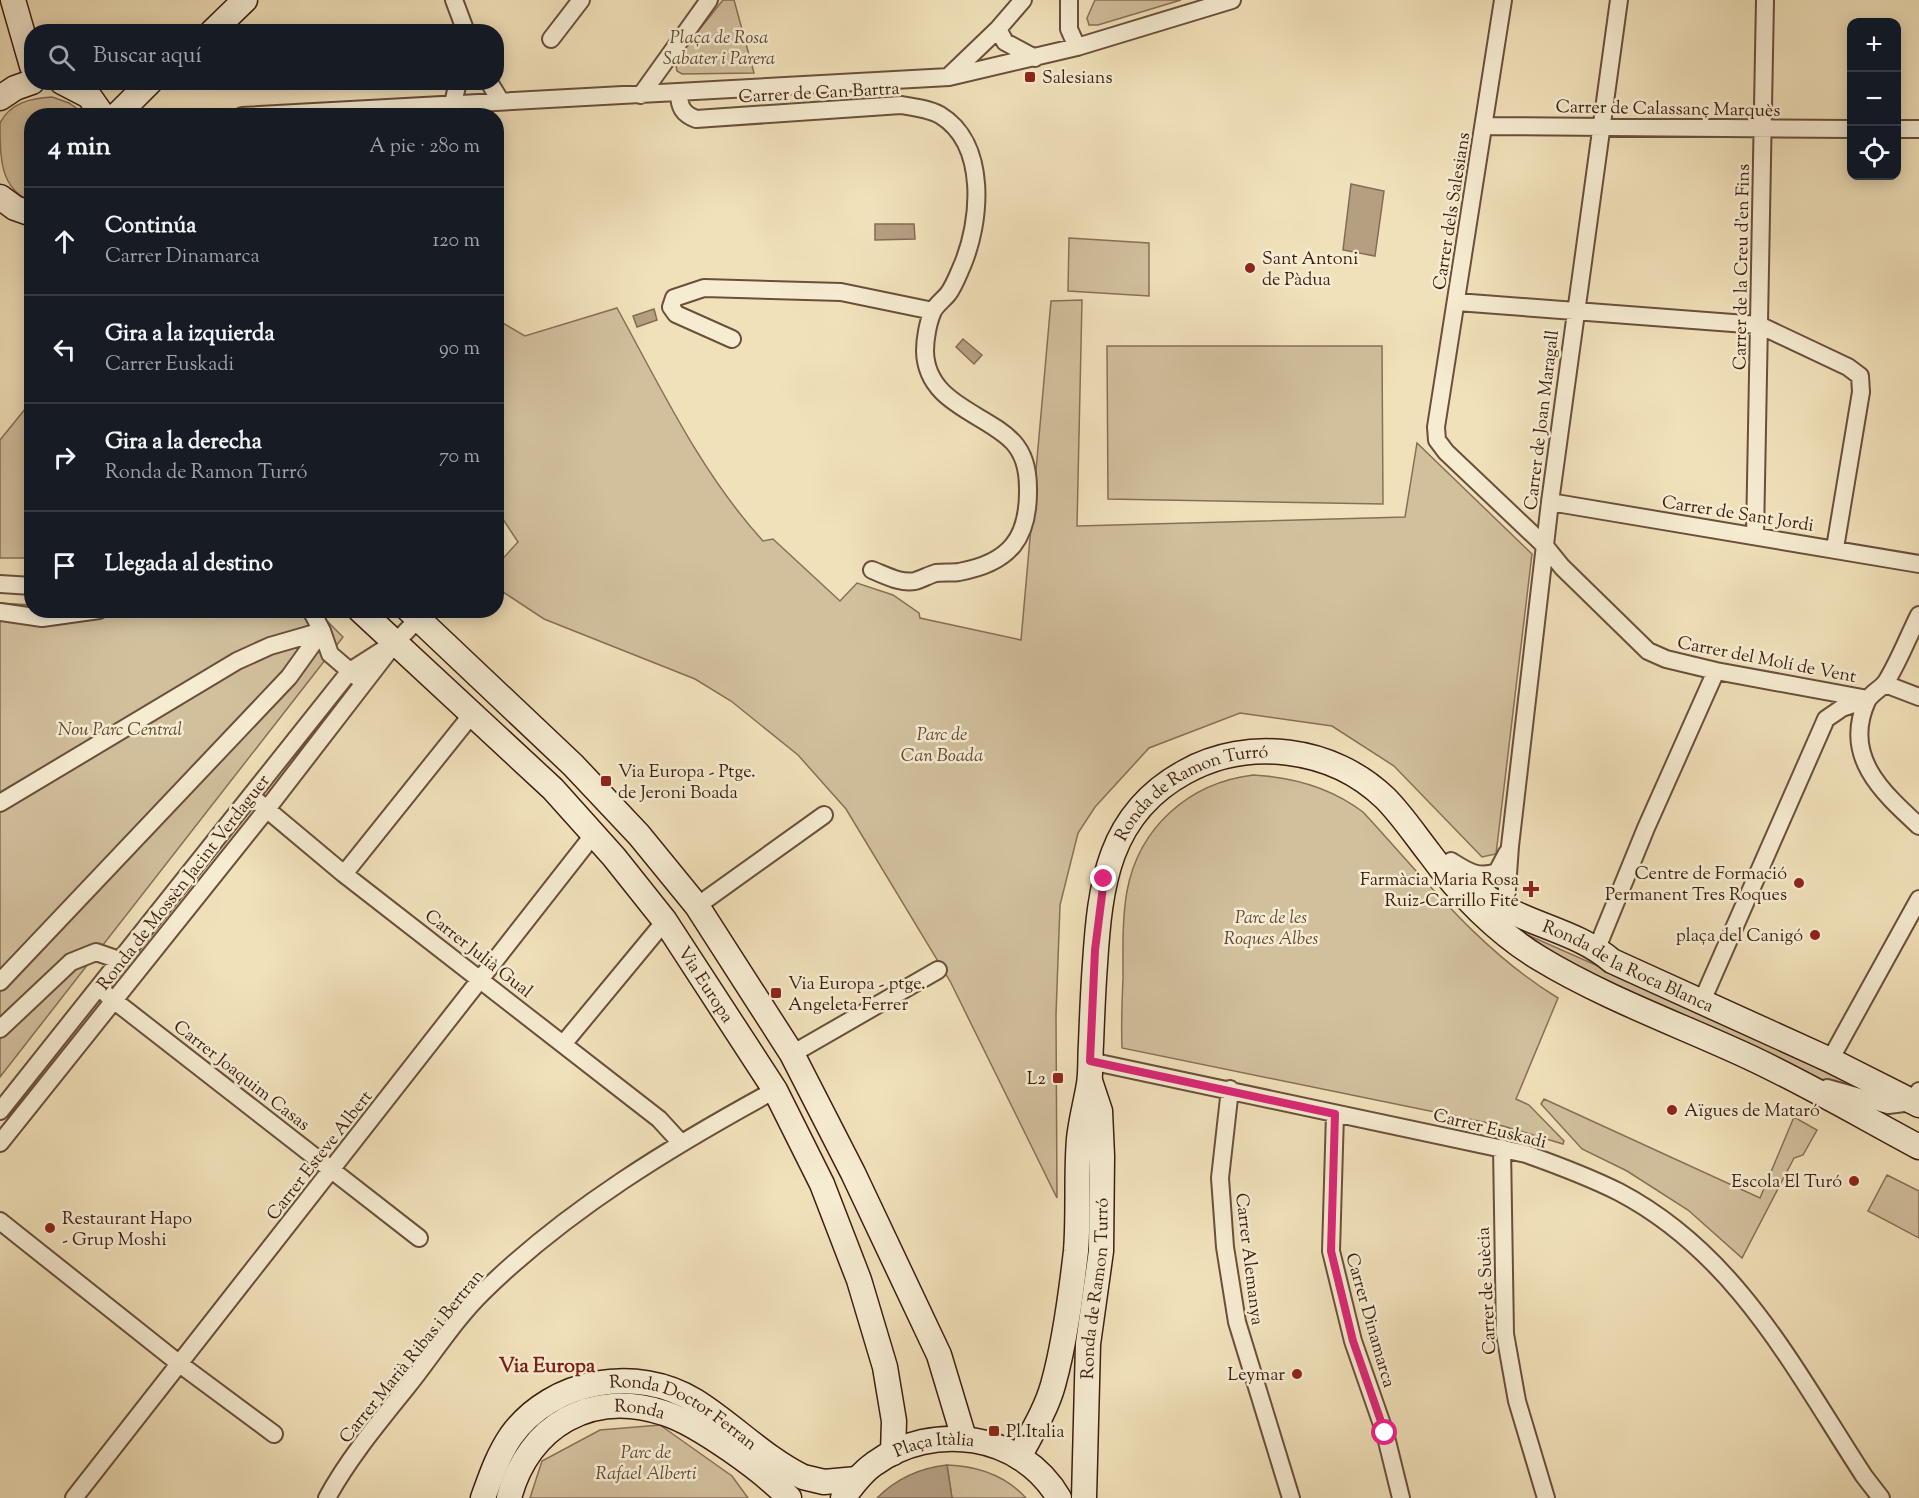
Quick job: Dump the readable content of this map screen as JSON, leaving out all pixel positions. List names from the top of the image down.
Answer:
{
  "streets": {
    "street": [
      "Carrer de Can Bartra",
      "Carrer de Calassanç Marquès",
      "Carrer dels Salesians",
      "Carrer de la Creu d'en Fins",
      "Carrer de Joan Maragall",
      "Carrer de Sant Jordi",
      "Carrer del Molí de Vent",
      "Ronda de Ramon Turró",
      "Ronda de Mossèn Jacint Verdaguer",
      "Carrer Julià Gual",
      "Ronda de la Roca Blanca",
      "Via Europa",
      "Carrer Joaquim Casas",
      "Carrer Euskadi",
      "Carrer Esteve Albert",
      "Carrer Alemanya",
      "Carrer de Suècia",
      "Carrer Dinamarca",
      "Carrer Marià Ribas i Bertran",
      "Ronda",
      "Ronda Doctor Ferran",
      "Plaça Itàlia"
    ]
  },
  "crossings": [
    ["Carrer de Calassanç Marquès", "Carrer dels Salesians"],
    ["Carrer de Calassanç Marquès", "Carrer de la Creu d'en Fins"],
    ["Carrer de Calassanç Marquès", "Carrer de Joan Maragall"],
    ["Carrer dels Salesians", "Carrer del Molí de Vent"],
    ["Carrer de la Creu d'en Fins", "Carrer de Sant Jordi"],
    ["Carrer de Joan Maragall", "Carrer de Sant Jordi"],
    ["Carrer de Joan Maragall", "Carrer del Molí de Vent"],
    ["Carrer de Joan Maragall", "Ronda de la Roca Blanca"],
    ["Ronda de Ramon Turró", "Ronda de la Roca Blanca"],
    ["Ronda de Ramon Turró", "Carrer Euskadi"],
    ["Ronda de Ramon Turró", "Plaça Itàlia"],
    ["Ronda de Mossèn Jacint Verdaguer", "Carrer Julià Gual"],
    ["Ronda de Mossèn Jacint Verdaguer", "Via Europa"],
    ["Ronda de Mossèn Jacint Verdaguer", "Carrer Joaquim Casas"],
    ["Carrer Julià Gual", "Carrer Esteve Albert"],
    ["Carrer Julià Gual", "Carrer Marià Ribas i Bertran"],
    ["Via Europa", "Carrer Esteve Albert"],
    ["Via Europa", "Carrer Marià Ribas i Bertran"],
    ["Via Europa", "Plaça Itàlia"],
    ["Carrer Joaquim Casas", "Carrer Esteve Albert"],
    ["Carrer Euskadi", "Carrer Alemanya"],
    ["Carrer Euskadi", "Carrer de Suècia"],
    ["Carrer Euskadi", "Carrer Dinamarca"],
    ["Ronda Doctor Ferran", "Plaça Itàlia"]
  ],
  "districts": ["Via Europa"],
  "parks": [
    "Plaça de Rosa Sabater i Parera",
    "Nou Parc Central",
    "Parc de Can Boada",
    "Parc de les Roques Albes",
    "Parc de Rafael Alberti"
  ],
  "places": {
    "transit": [
      "Salesians",
      "Via Europa - Ptge. de Jeroni Boada",
      "Via Europa - ptge. Angeleta Ferrer",
      "L2",
      "Pl.Italia"
    ],
    "other": [
      "Sant Antoni de Pàdua",
      "Centre de Formació Permanent Tres Roques",
      "plaça del Canigó",
      "Aïgues de Mataró",
      "Escola El Turó",
      "Restaurant Hapo - Grup Moshi",
      "Leymar"
    ],
    "health": ["Farmàcia Maria Rosa Ruiz-Carrillo Fité"]
  },
  "page": {
    "map_buttons": ["+", "−"],
    "search": "Buscar aquí",
    "heading": ["4 min", "A pie · 280 m"],
    "list": [
      ["Continúa", "Carrer Dinamarca", "120 m"],
      ["Gira a la izquierda", "Carrer Euskadi", "90 m"],
      ["Gira a la derecha", "Ronda de Ramon Turró", "70 m"],
      "Llegada al destino"
    ]
  }
}
